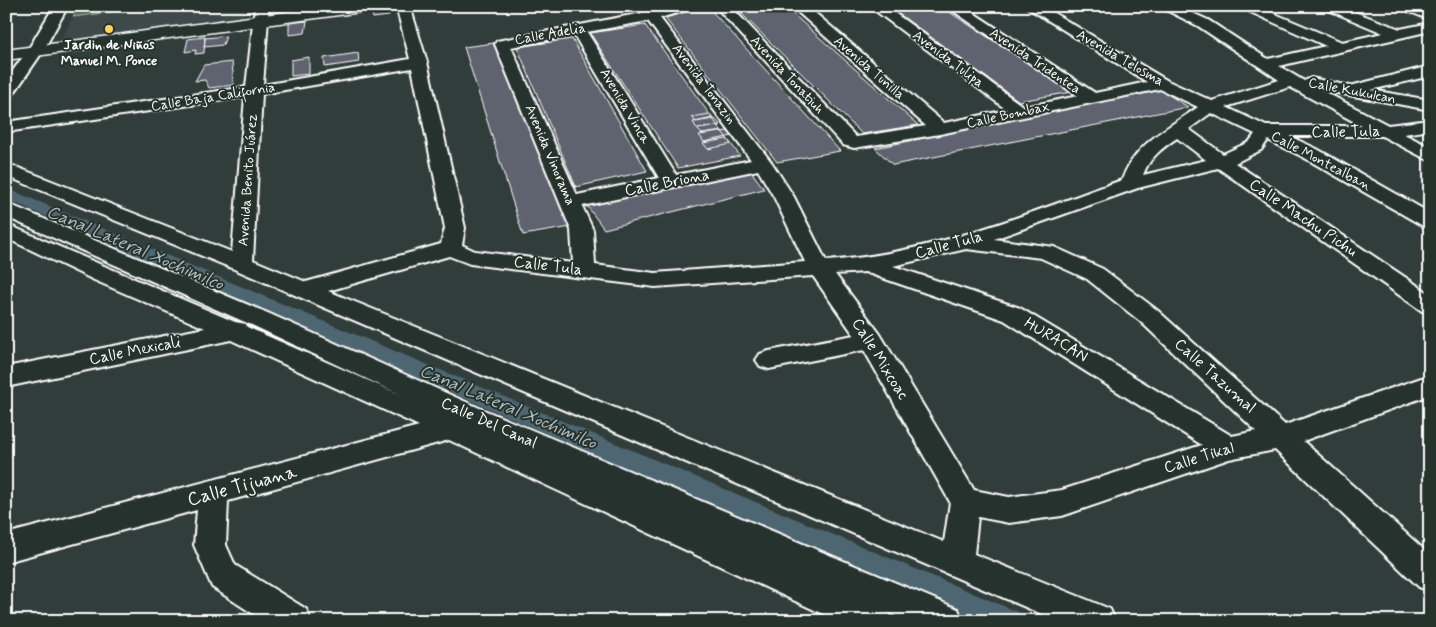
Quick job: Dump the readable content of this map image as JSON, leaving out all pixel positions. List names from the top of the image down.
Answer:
{
  "streets": {
    "street": [
      "Calle Adelia",
      "Avenida Telosma",
      "Avenida Tulipa",
      "Avenida Tridentea",
      "Avenida Tunilla",
      "Avenida Tonatiuh",
      "Avenida Tonazin",
      "Calle Kukulcan",
      "Calle Baja California",
      "Avenida Vinca",
      "Calle Bombax",
      "Calle Tula",
      "Avenida Vinorama",
      "Calle Montealban",
      "Avenida Benito Juárez",
      "Calle Briona",
      "Calle Machu Pichu",
      "HURACAN",
      "Calle Mexicali",
      "Calle Mixcoac",
      "Calle Tazumal",
      "Calle Del Canal",
      "Calle Tikal",
      "Calle Tijuana"
    ]
  },
  "crossings": [
    ["Calle Adelia", "Avenida Tonazin"],
    ["Calle Adelia", "Avenida Vinca"],
    ["Calle Adelia", "Avenida Vinorama"],
    ["Avenida Telosma", "Calle Bombax"],
    ["Avenida Telosma", "Calle Montealban"],
    ["Avenida Tulipa", "Calle Bombax"],
    ["Avenida Tridentea", "Calle Bombax"],
    ["Avenida Tunilla", "Calle Bombax"],
    ["Avenida Tonatiuh", "Calle Bombax"],
    ["Avenida Tonazin", "Calle Briona"],
    ["Avenida Tonazin", "Calle Mixcoac"],
    ["Calle Baja California", "Avenida Benito Juárez"],
    ["Avenida Vinca", "Calle Briona"],
    ["Calle Tula", "Avenida Vinorama"],
    ["Calle Tula", "Calle Montealban"],
    ["Calle Tula", "Calle Machu Pichu"],
    ["Calle Tula", "HURACAN"],
    ["Calle Tula", "Calle Mixcoac"],
    ["Calle Tula", "Calle Tazumal"],
    ["Avenida Vinorama", "Calle Briona"],
    ["Calle Briona", "Calle Mixcoac"],
    ["HURACAN", "Calle Tikal"],
    ["Calle Mexicali", "Calle Del Canal"],
    ["Calle Mixcoac", "Calle Tikal"],
    ["Calle Tazumal", "Calle Tikal"],
    ["Calle Del Canal", "Calle Tijuana"]
  ],
  "water": ["Canal Lateral Xochimilco"],
  "places": ["Jardin de Niños Manuel M. Ponce"]
}
